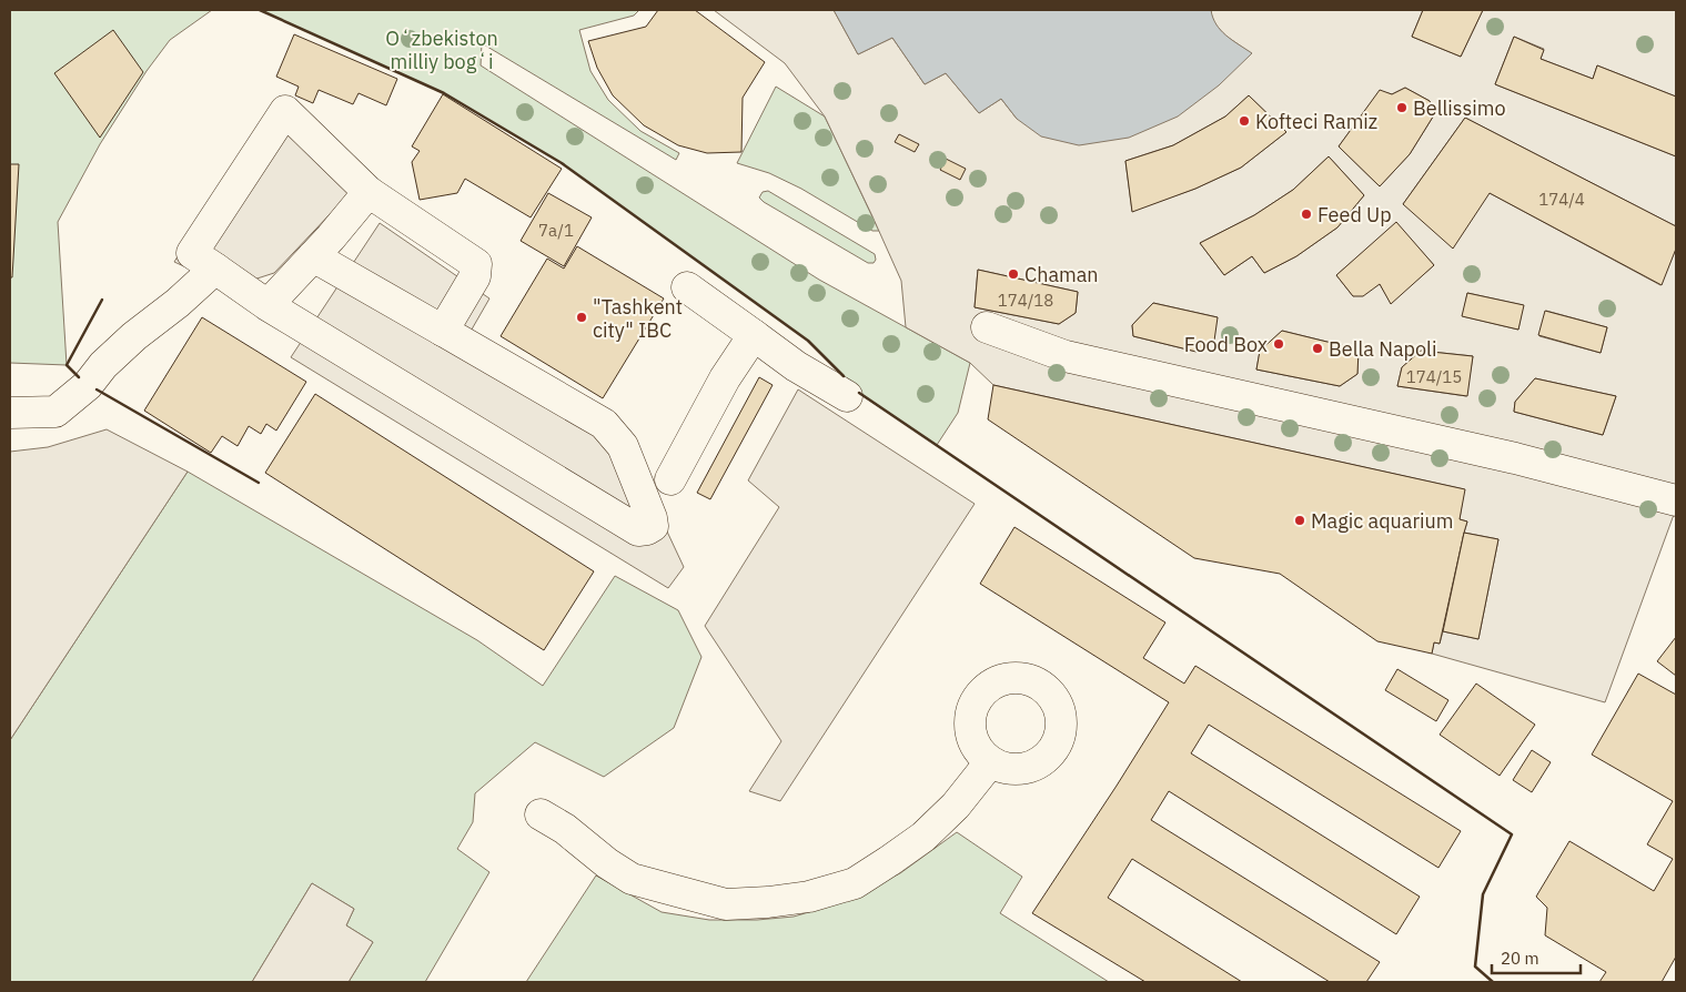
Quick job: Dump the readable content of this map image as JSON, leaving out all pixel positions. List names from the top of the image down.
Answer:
{
  "parks": ["Oʻzbekiston milliy bogʻi"],
  "places": [
    "Bellissimo",
    "Kofteci Ramiz",
    "Feed Up",
    "Chaman",
    "\"Tashkent city\" IBC",
    "Food Box",
    "Bella Napoli",
    "Magic aquarium"
  ],
  "house_numbers": [
    "174/4",
    "7a/1",
    "174/18",
    "174/15"
  ],
  "scale_bar": "20 m"
}
